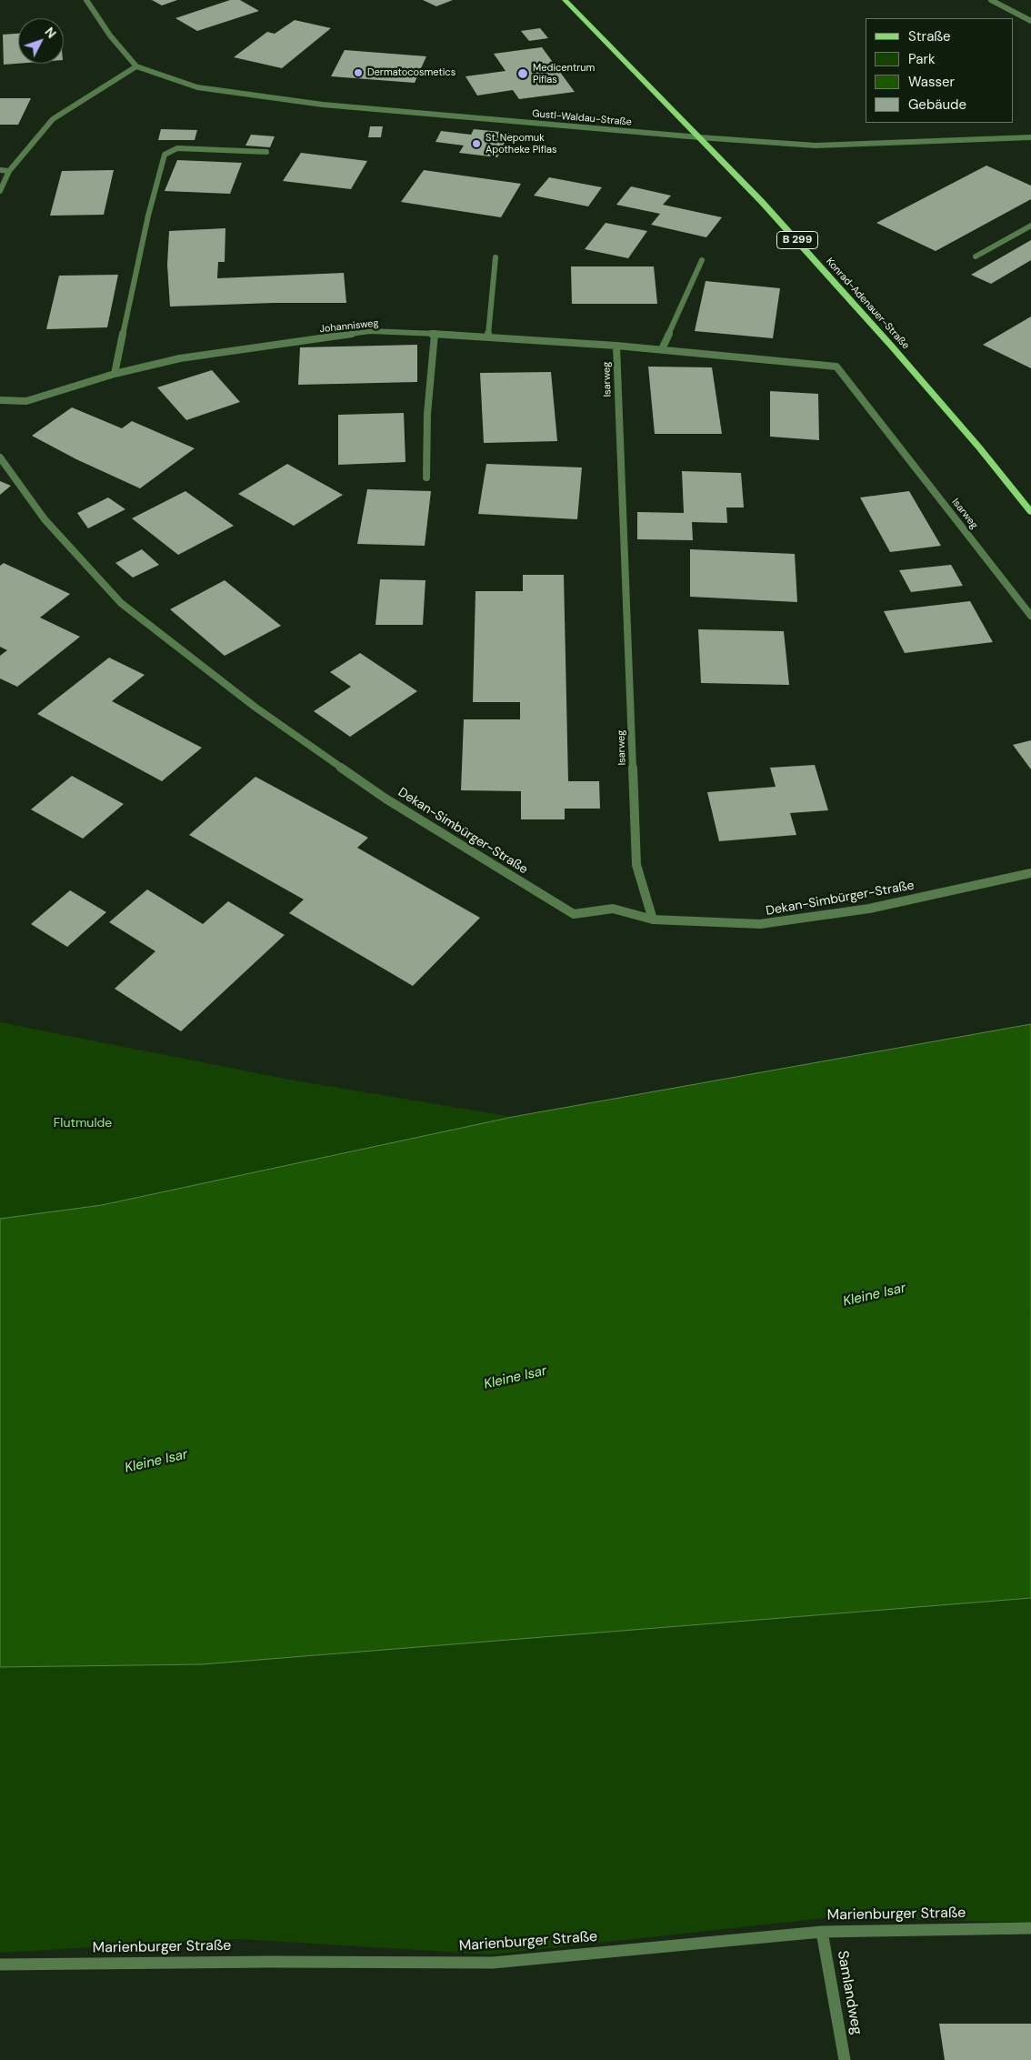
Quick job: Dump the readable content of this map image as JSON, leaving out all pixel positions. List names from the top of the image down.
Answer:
{
  "streets": {
    "main road": ["B 299", "Konrad-Adenauer-Straße"],
    "street": [
      "Gustl-Waldau-Straße",
      "Johannisweg",
      "Isarweg",
      "Dekan-Simbürger-Straße",
      "Marienburger Straße",
      "Samlandweg"
    ]
  },
  "crossings": [
    ["Gustl-Waldau-Straße", "Konrad-Adenauer-Straße"],
    ["Johannisweg", "Isarweg"],
    ["Isarweg", "Dekan-Simbürger-Straße"],
    ["Marienburger Straße", "Samlandweg"]
  ],
  "water": ["Kleine Isar"],
  "parks": ["Flutmulde"],
  "places": ["Dermatocosmetics", "Medicentrum Piflas", "St. Nepomuk Apotheke Piflas"],
  "legend": [
    "Straße",
    "Park",
    "Wasser",
    "Gebäude"
  ],
  "north": "top right"
}
